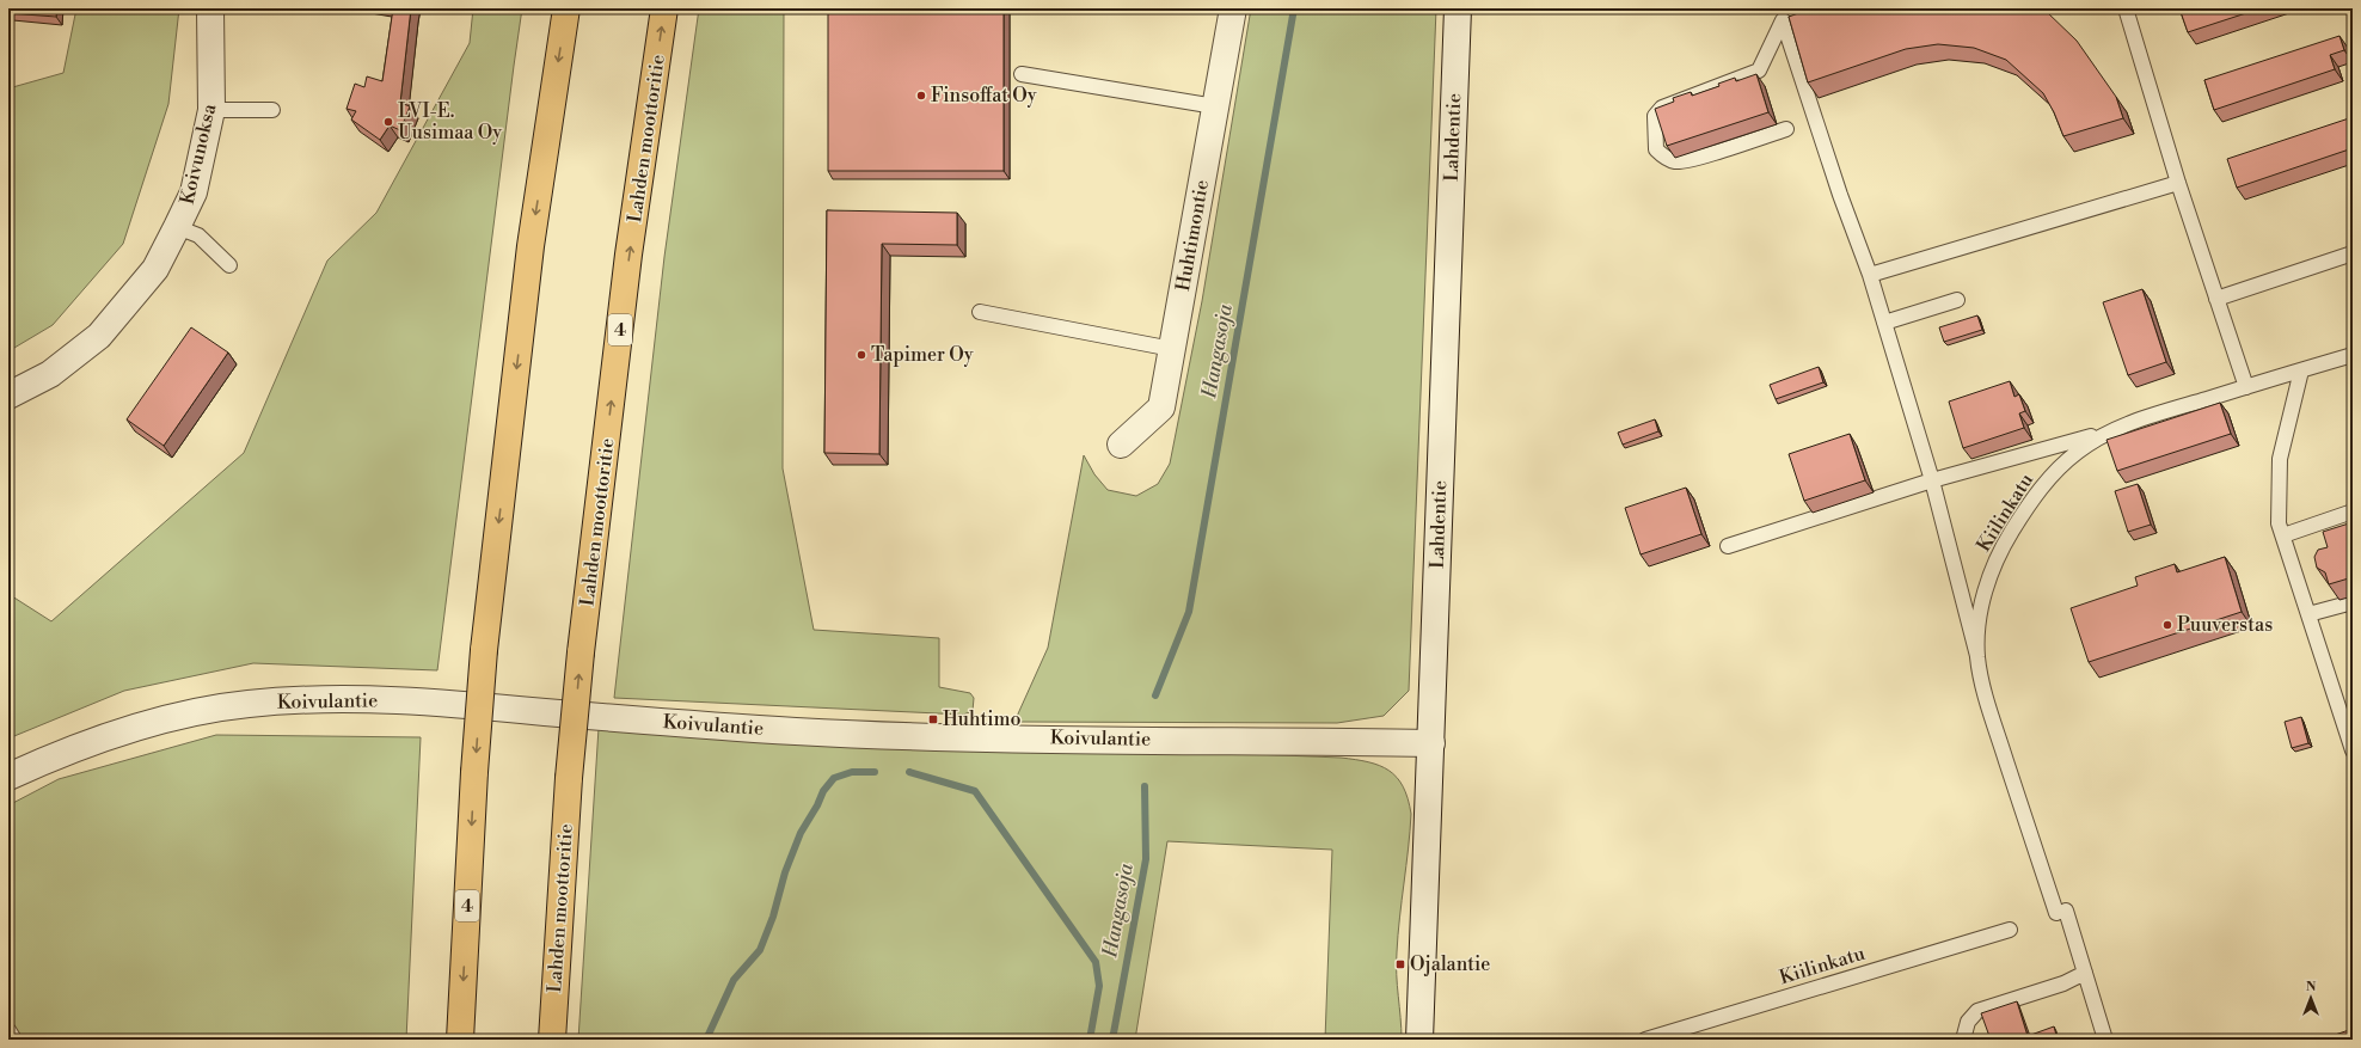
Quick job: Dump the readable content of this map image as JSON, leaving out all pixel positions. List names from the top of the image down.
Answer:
{
  "streets": {
    "highway": ["Lahden moottoritie", "4"],
    "street": [
      "Lahdentie",
      "Koivunoksa",
      "Huhtimontie",
      "Koivulantie"
    ],
    "lane": ["Kiilinkatu"]
  },
  "crossings": [
    ["Lahdentie", "Koivulantie"]
  ],
  "water": ["Hangasoja"],
  "places": {
    "other": [
      "Finsoffat Oy",
      "LVI-E. Uusimaa Oy",
      "Tapimer Oy",
      "Puuverstas"
    ],
    "transit": ["Huhtimo", "Ojalantie"]
  },
  "north": "top"
}
